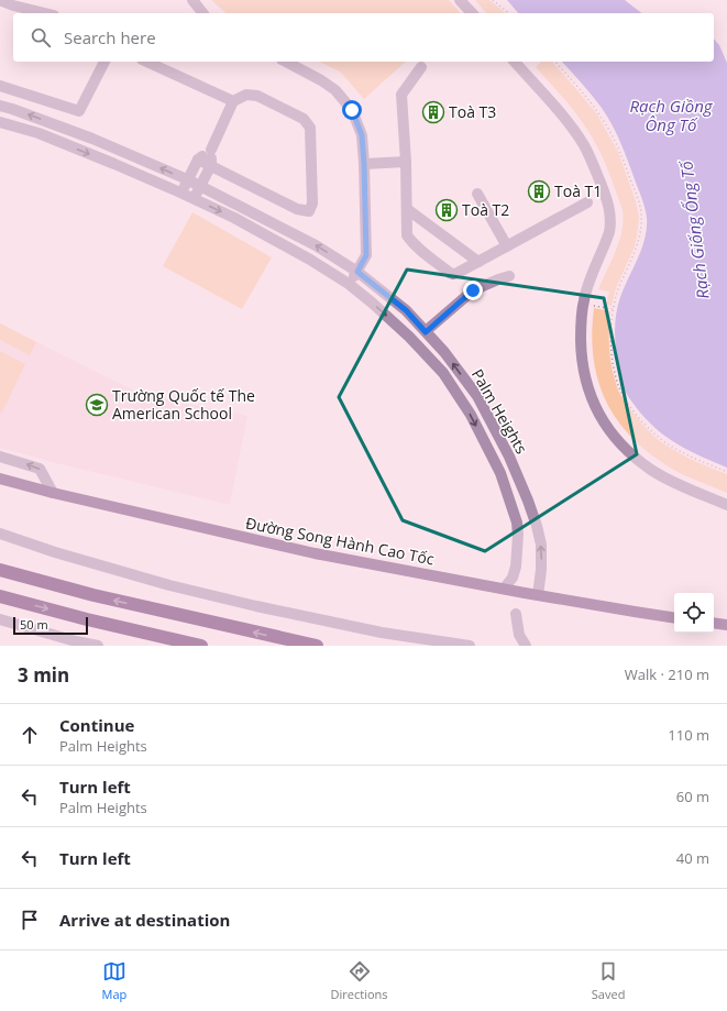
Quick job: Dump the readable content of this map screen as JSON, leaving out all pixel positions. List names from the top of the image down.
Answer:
{
  "streets": {
    "main road": ["Đường Song Hành Cao Tốc"],
    "street": ["Palm Heights"]
  },
  "crossings": [
    ["Palm Heights", "Đường Song Hành Cao Tốc"]
  ],
  "water": ["Rạch Giồng Ông Tố", "Rạch Giống Ống Tố"],
  "places": {
    "building": ["Toà T3", "Toà T1", "Toà T2"],
    "school or university": ["Trường Quốc tế The American School"]
  },
  "scale_bar": "50 m",
  "page": {
    "search": "Search here",
    "scale": "50 m",
    "heading": ["3 min", "Walk · 210 m"],
    "list": [
      ["Continue", "Palm Heights", "110 m"],
      ["Turn left", "Palm Heights", "60 m"],
      ["Turn left", "40 m"],
      "Arrive at destination"
    ],
    "nav": ["Map", "Directions", "Saved"]
  }
}
